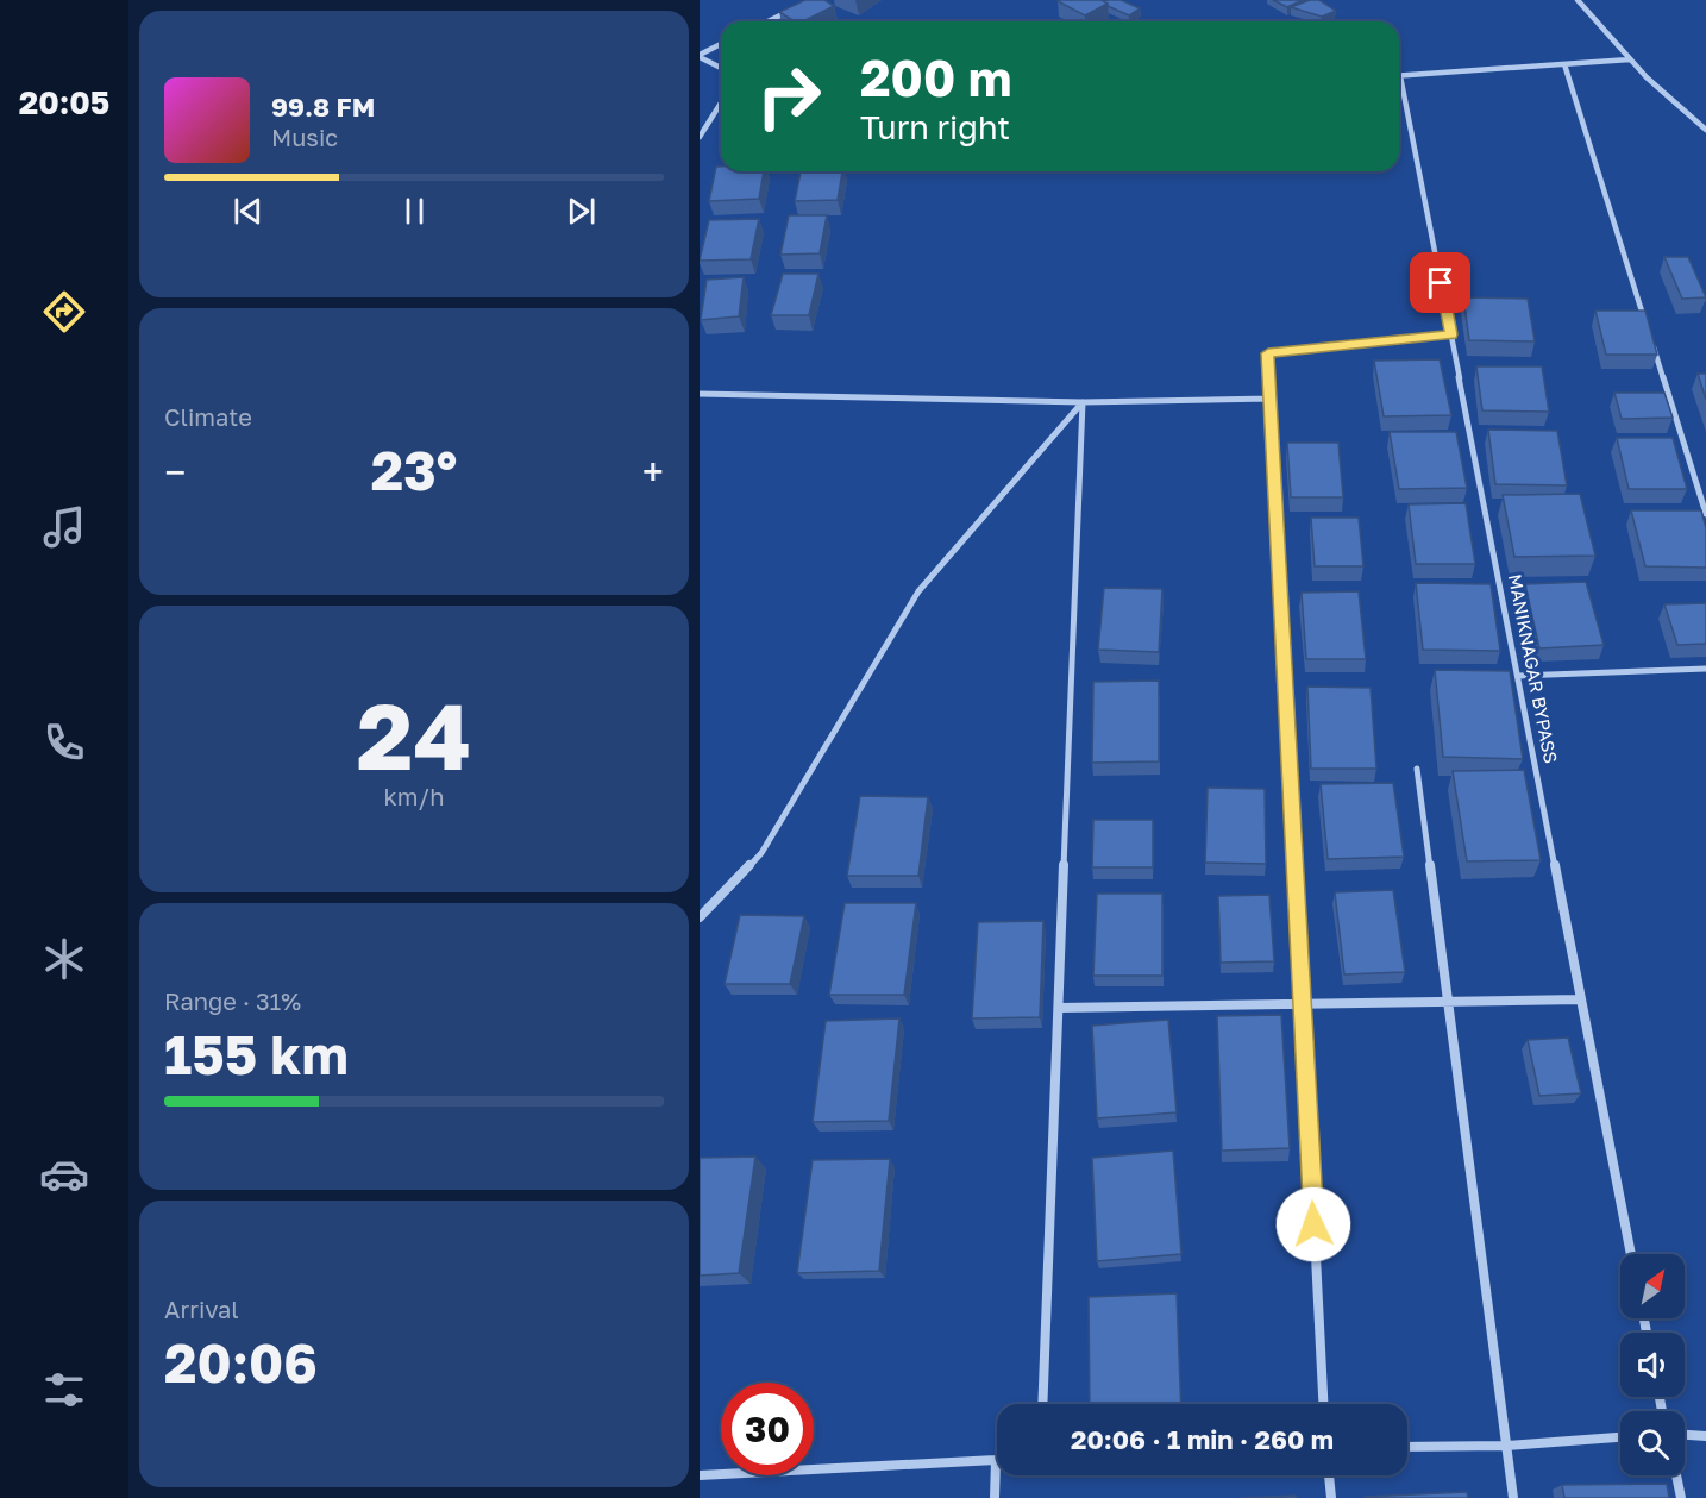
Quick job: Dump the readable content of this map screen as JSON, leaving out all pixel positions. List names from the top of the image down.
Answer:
{
  "streets": {
    "street": ["MANIKNAGAR BYPASS"]
  },
  "north": "top right",
  "page": {
    "tabs": "20:05",
    "turn": ["200 m", "Turn right"],
    "song": ["99.8 FM", "Music"],
    "tile": [
      "Climate",
      ["24", "km/h"],
      ["Range · 31%", "155 km"],
      ["Arrival", "20:06"]
    ],
    "heat": ["−", "23°", "+"],
    "limit": "30",
    "trip": "20:06 · 1 min · 260 m"
  }
}
